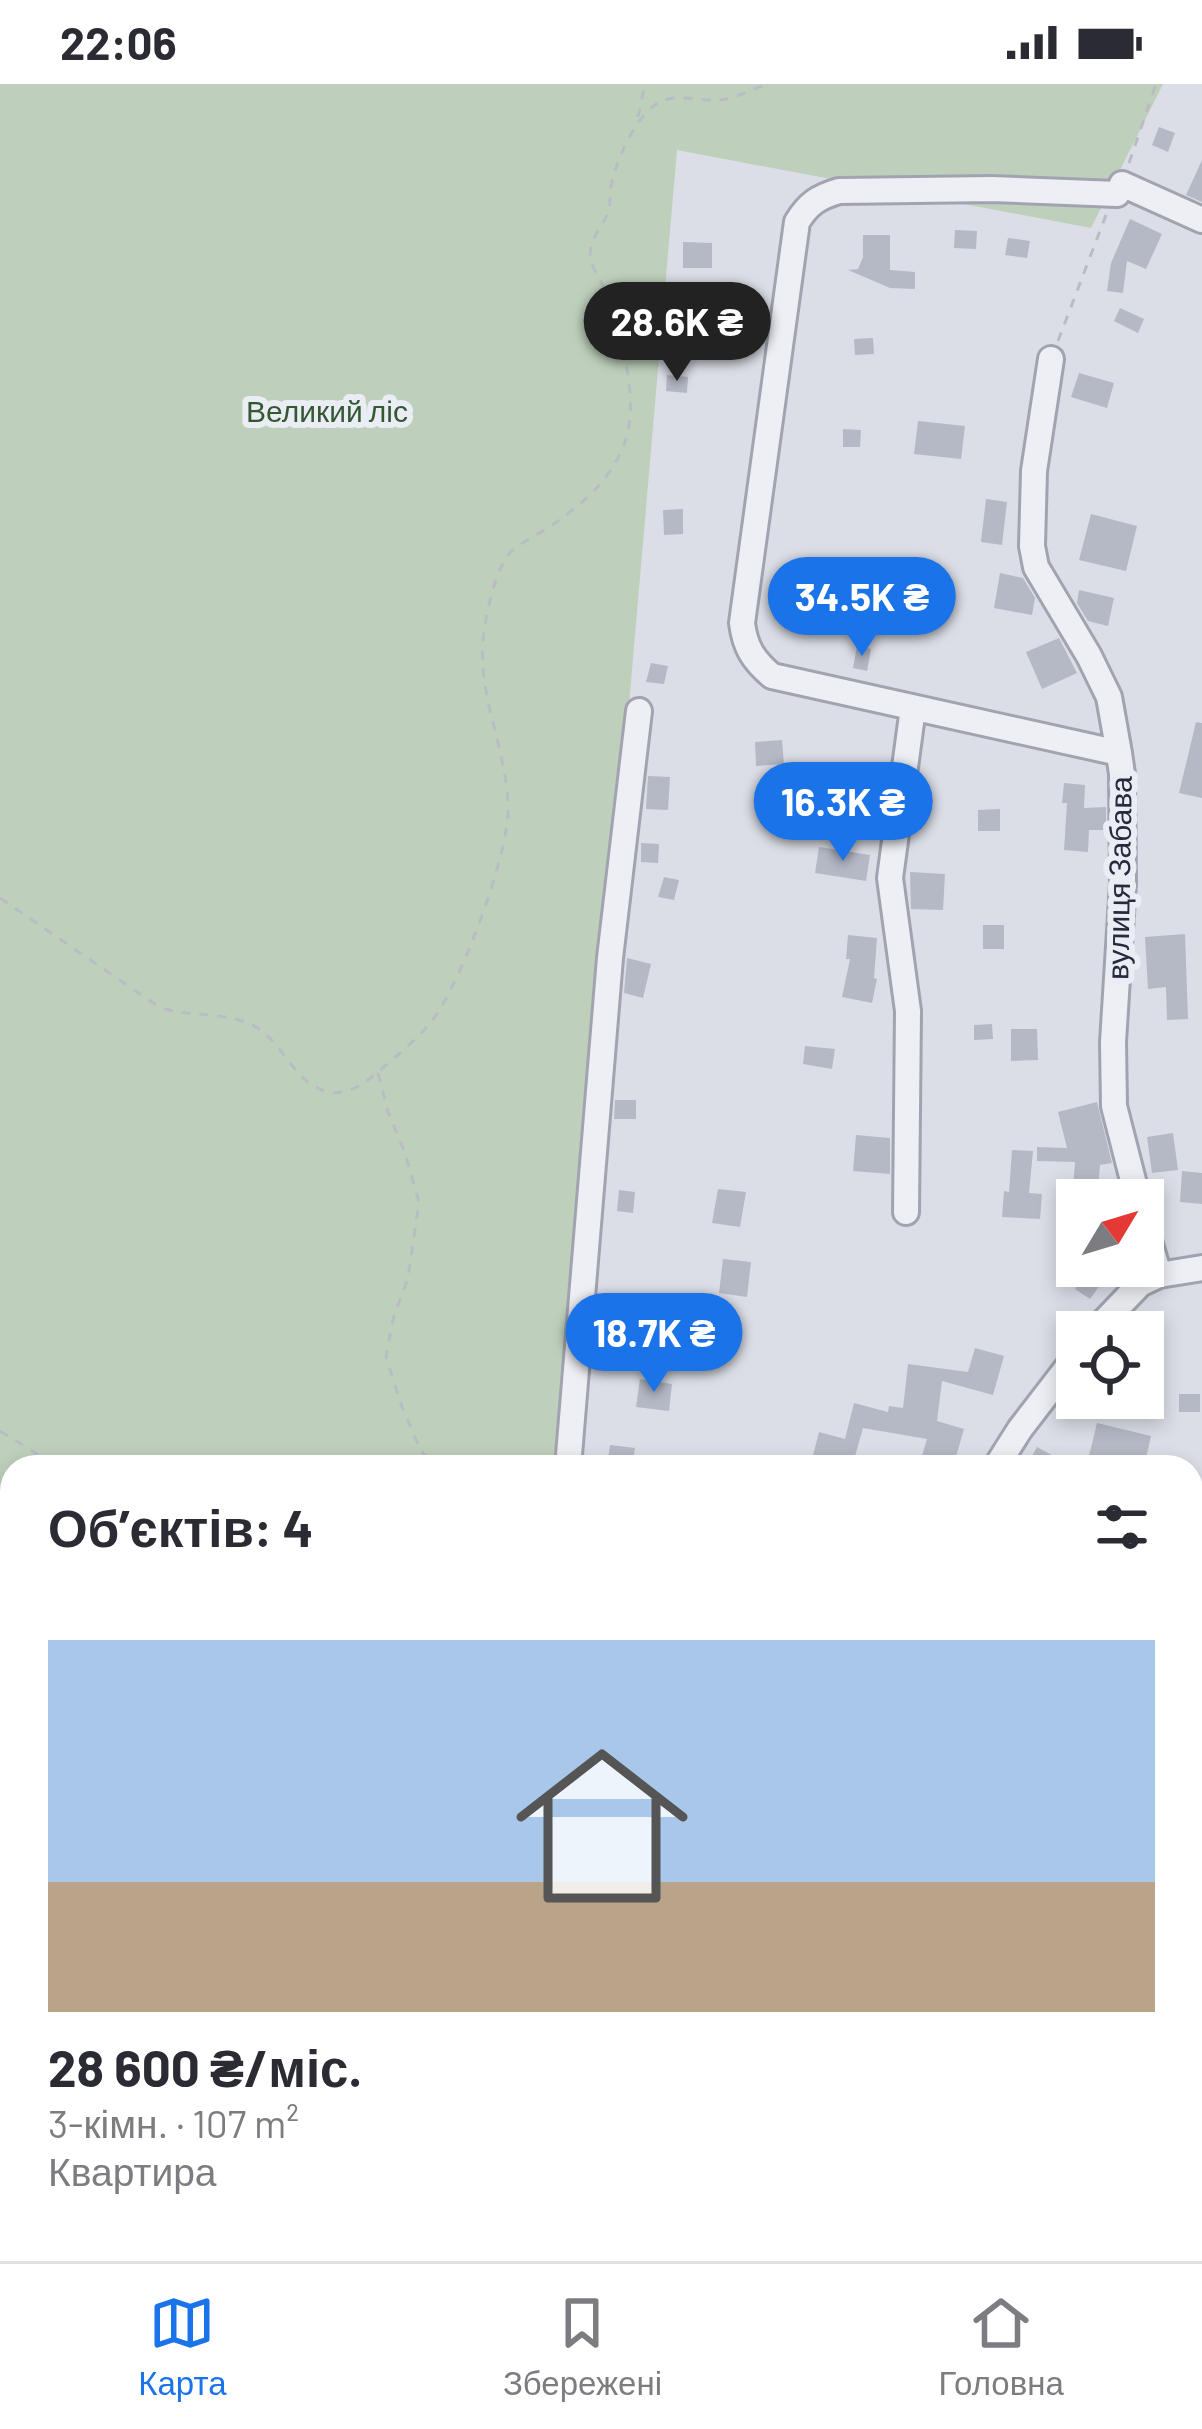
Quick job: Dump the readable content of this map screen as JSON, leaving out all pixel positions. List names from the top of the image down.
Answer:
{
  "streets": {
    "street": ["вулиця Забава"]
  },
  "parks": ["Великий ліс"],
  "north": "top right",
  "page": {
    "status": "22:06",
    "price": [
      "28.6K ₴",
      "34.5K ₴",
      "16.3K ₴",
      "18.7K ₴"
    ],
    "heading": "Об’єктів: 4",
    "list": [
      {
        "name": "28 600 ₴/міс.",
        "note": "3-кімн. · 107 m² · Квартира"
      }
    ],
    "tabs": ["Карта", "Збережені", "Головна"]
  }
}
